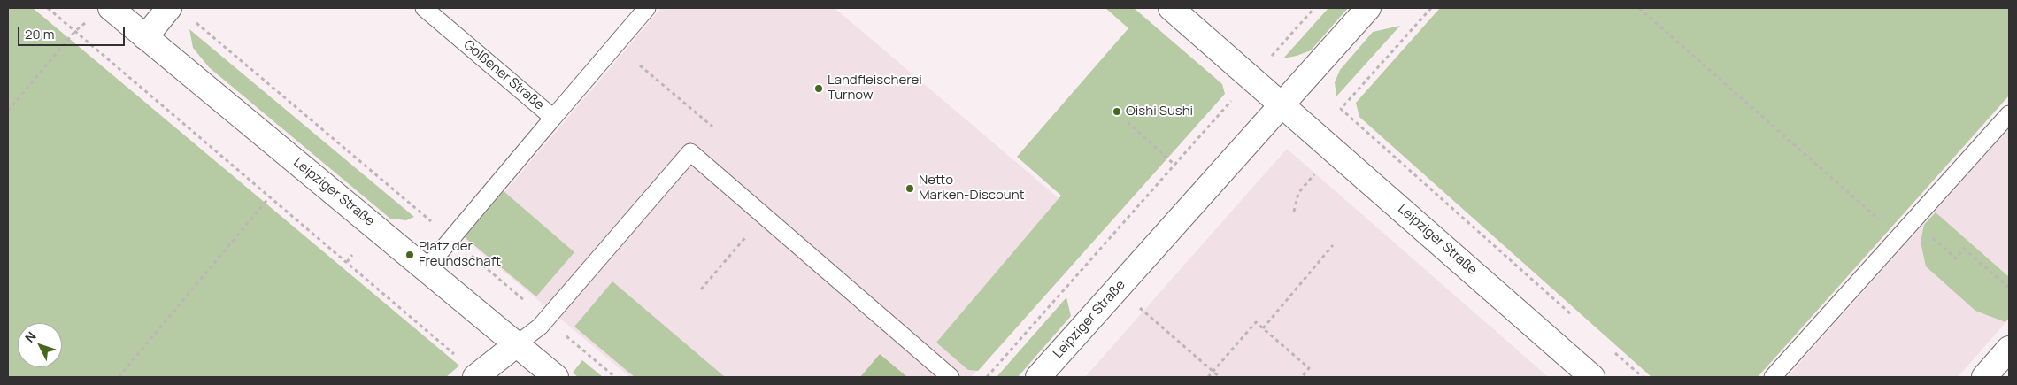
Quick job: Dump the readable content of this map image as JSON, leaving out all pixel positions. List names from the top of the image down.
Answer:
{
  "streets": {
    "street": ["Leipziger Straße"],
    "lane": ["Golßener Straße"]
  },
  "places": [
    "Landfleischerei Turnow",
    "Oishi Sushi",
    "Netto Marken-Discount",
    "Platz der Freundschaft"
  ],
  "scale_bar": "20 m",
  "north": "top left"
}
